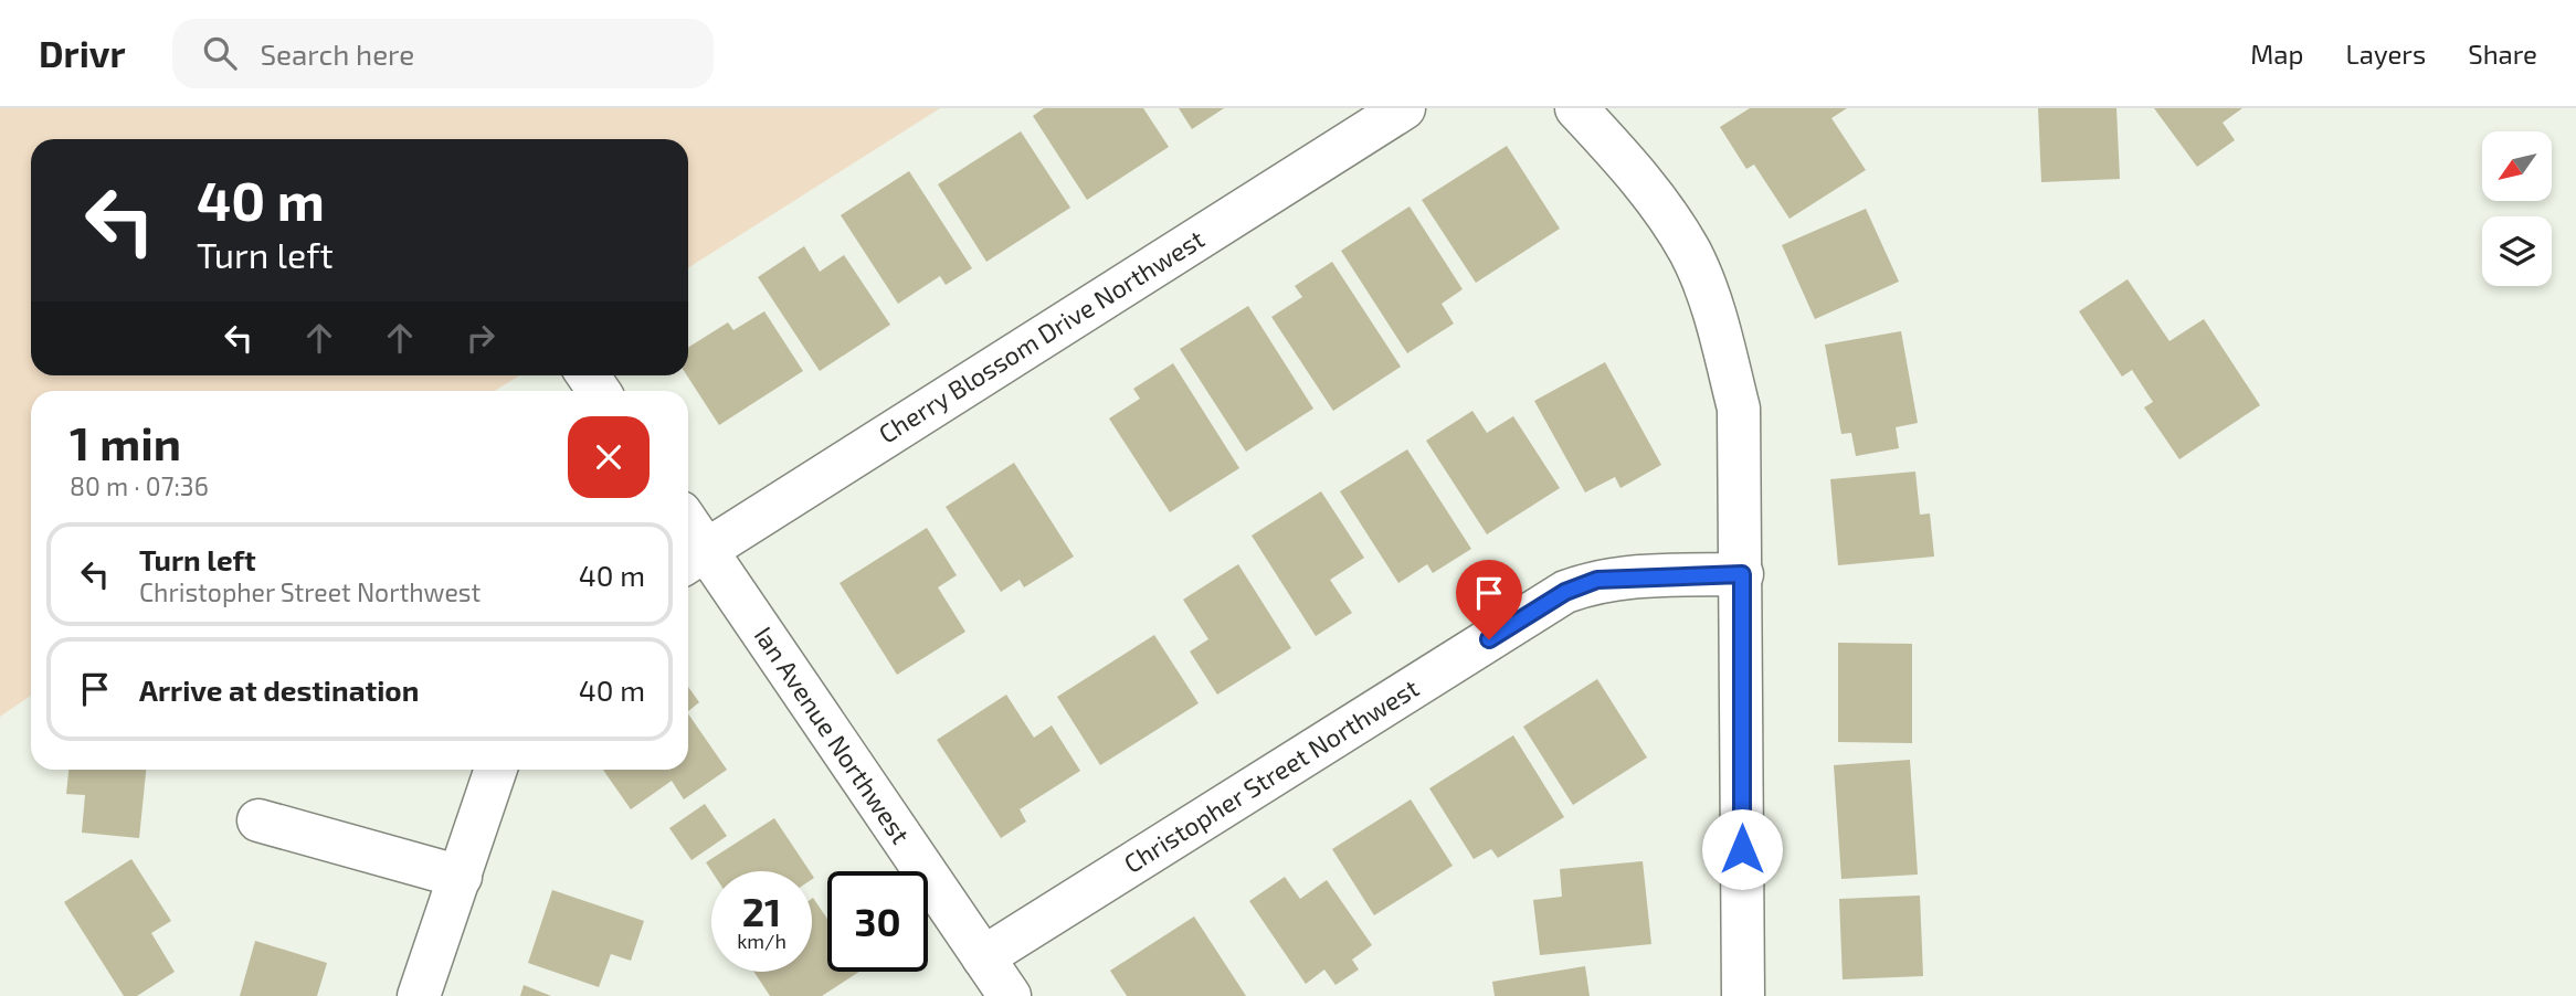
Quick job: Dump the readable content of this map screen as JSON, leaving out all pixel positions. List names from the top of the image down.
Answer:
{
  "streets": {
    "street": ["Cherry Blossom Drive Northwest", "Ian Avenue Northwest", "Christopher Street Northwest"]
  },
  "crossings": [
    ["Cherry Blossom Drive Northwest", "Ian Avenue Northwest"],
    ["Ian Avenue Northwest", "Christopher Street Northwest"]
  ],
  "north": "bottom left",
  "page": {
    "header": "Drivr",
    "search": "Search here",
    "nav": ["Map", "Layers", "Share"],
    "turn": ["40 m", "Turn left"],
    "heading": ["1 min", "80 m · 07:36"],
    "list": [
      {
        "name": "Turn left",
        "note": "Christopher Street Northwest",
        "value": "40 m"
      },
      {
        "name": "Arrive at destination",
        "value": "40 m"
      }
    ],
    "speed": "21 km/h",
    "limit": "30"
  }
}
